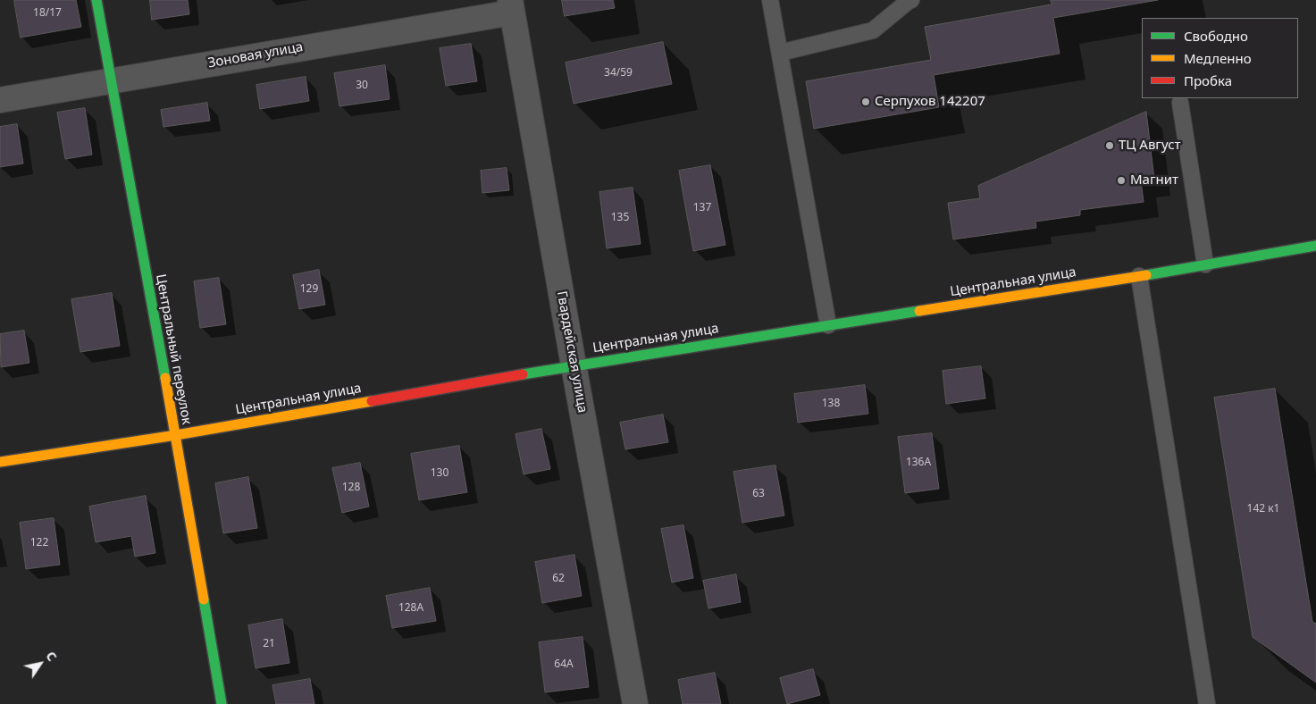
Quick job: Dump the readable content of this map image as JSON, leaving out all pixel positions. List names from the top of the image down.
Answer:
{
  "streets": {
    "street": [
      "Зоновая улица",
      "Центральная улица",
      "Центральный переулок",
      "Гвардейская улица"
    ]
  },
  "crossings": [
    ["Зоновая улица", "Центральный переулок"],
    ["Зоновая улица", "Гвардейская улица"],
    ["Центральная улица", "Центральный переулок"],
    ["Центральная улица", "Гвардейская улица"]
  ],
  "places": ["Серпухов 142207", "ТЦ Август", "Магнит"],
  "house_numbers": [
    "18/17",
    "34/59",
    "30",
    "137",
    "135",
    "129",
    "138",
    "136А",
    "130",
    "128",
    "63",
    "142 к1",
    "122",
    "62",
    "128А",
    "21",
    "64А"
  ],
  "legend": ["Свободно", "Медленно", "Пробка"],
  "north": "top right"
}
